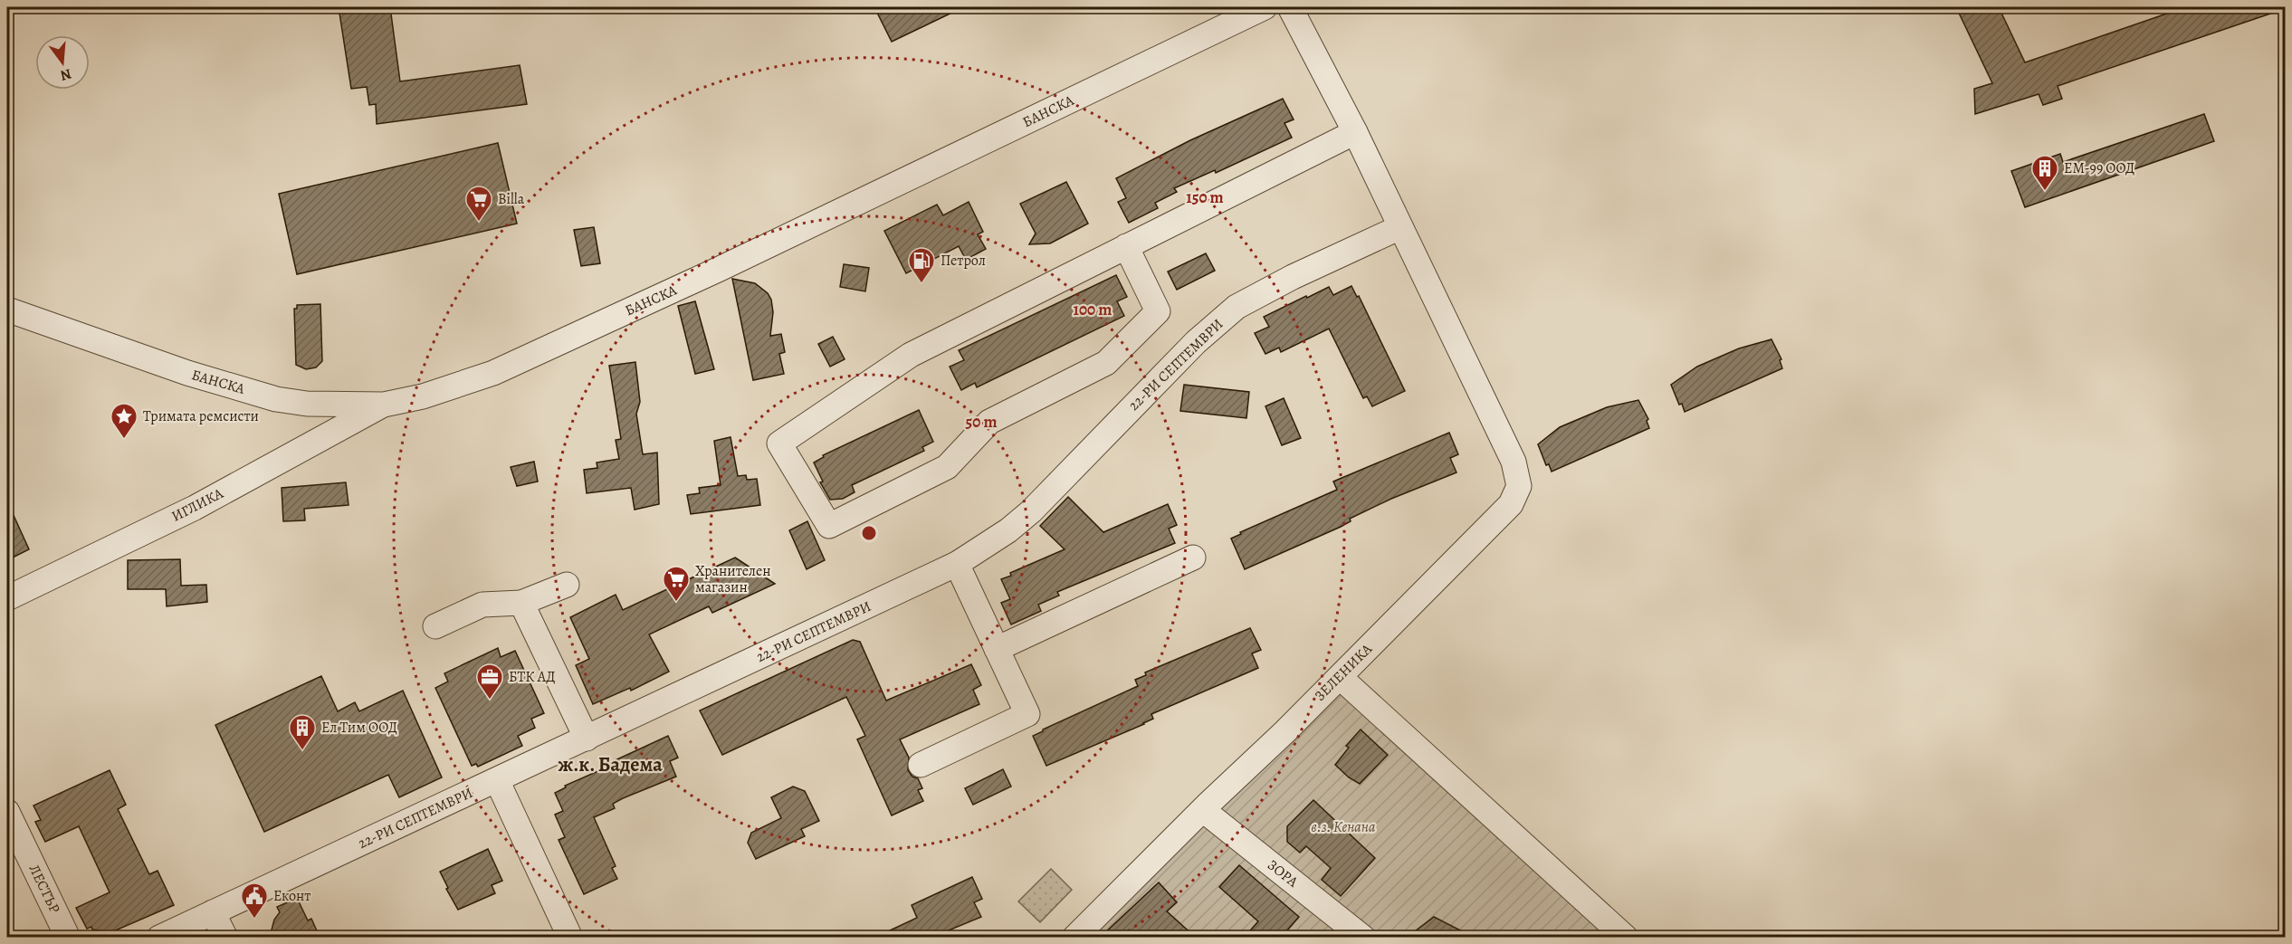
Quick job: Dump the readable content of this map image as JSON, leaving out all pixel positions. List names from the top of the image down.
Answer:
{
  "streets": {
    "street": [
      "БАНСКА",
      "22-РИ СЕПТЕМВРИ",
      "ИГЛИКА",
      "ЗЕЛЕНИКА",
      "ЗОРА",
      "ЛЕСТЪР"
    ]
  },
  "crossings": [
    ["БАНСКА", "ИГЛИКА"],
    ["22-РИ СЕПТЕМВРИ", "ЗЕЛЕНИКА"],
    ["ЗЕЛЕНИКА", "ЗОРА"]
  ],
  "districts": ["ж.к. Бадема"],
  "parks": ["в.з. Кенана"],
  "places": {
    "building": ["ЕМ-99 ООД", "Ел Тим ООД"],
    "supermarket": ["Billa", "Хранителен магазин"],
    "fuel station": ["Петрол"],
    "place": ["Тримата ремсисти"],
    "office": ["БТК АД"],
    "public building": ["Еконт"]
  },
  "north": "bottom",
  "rings": ["150 m", "100 m", "50 m"]
}
